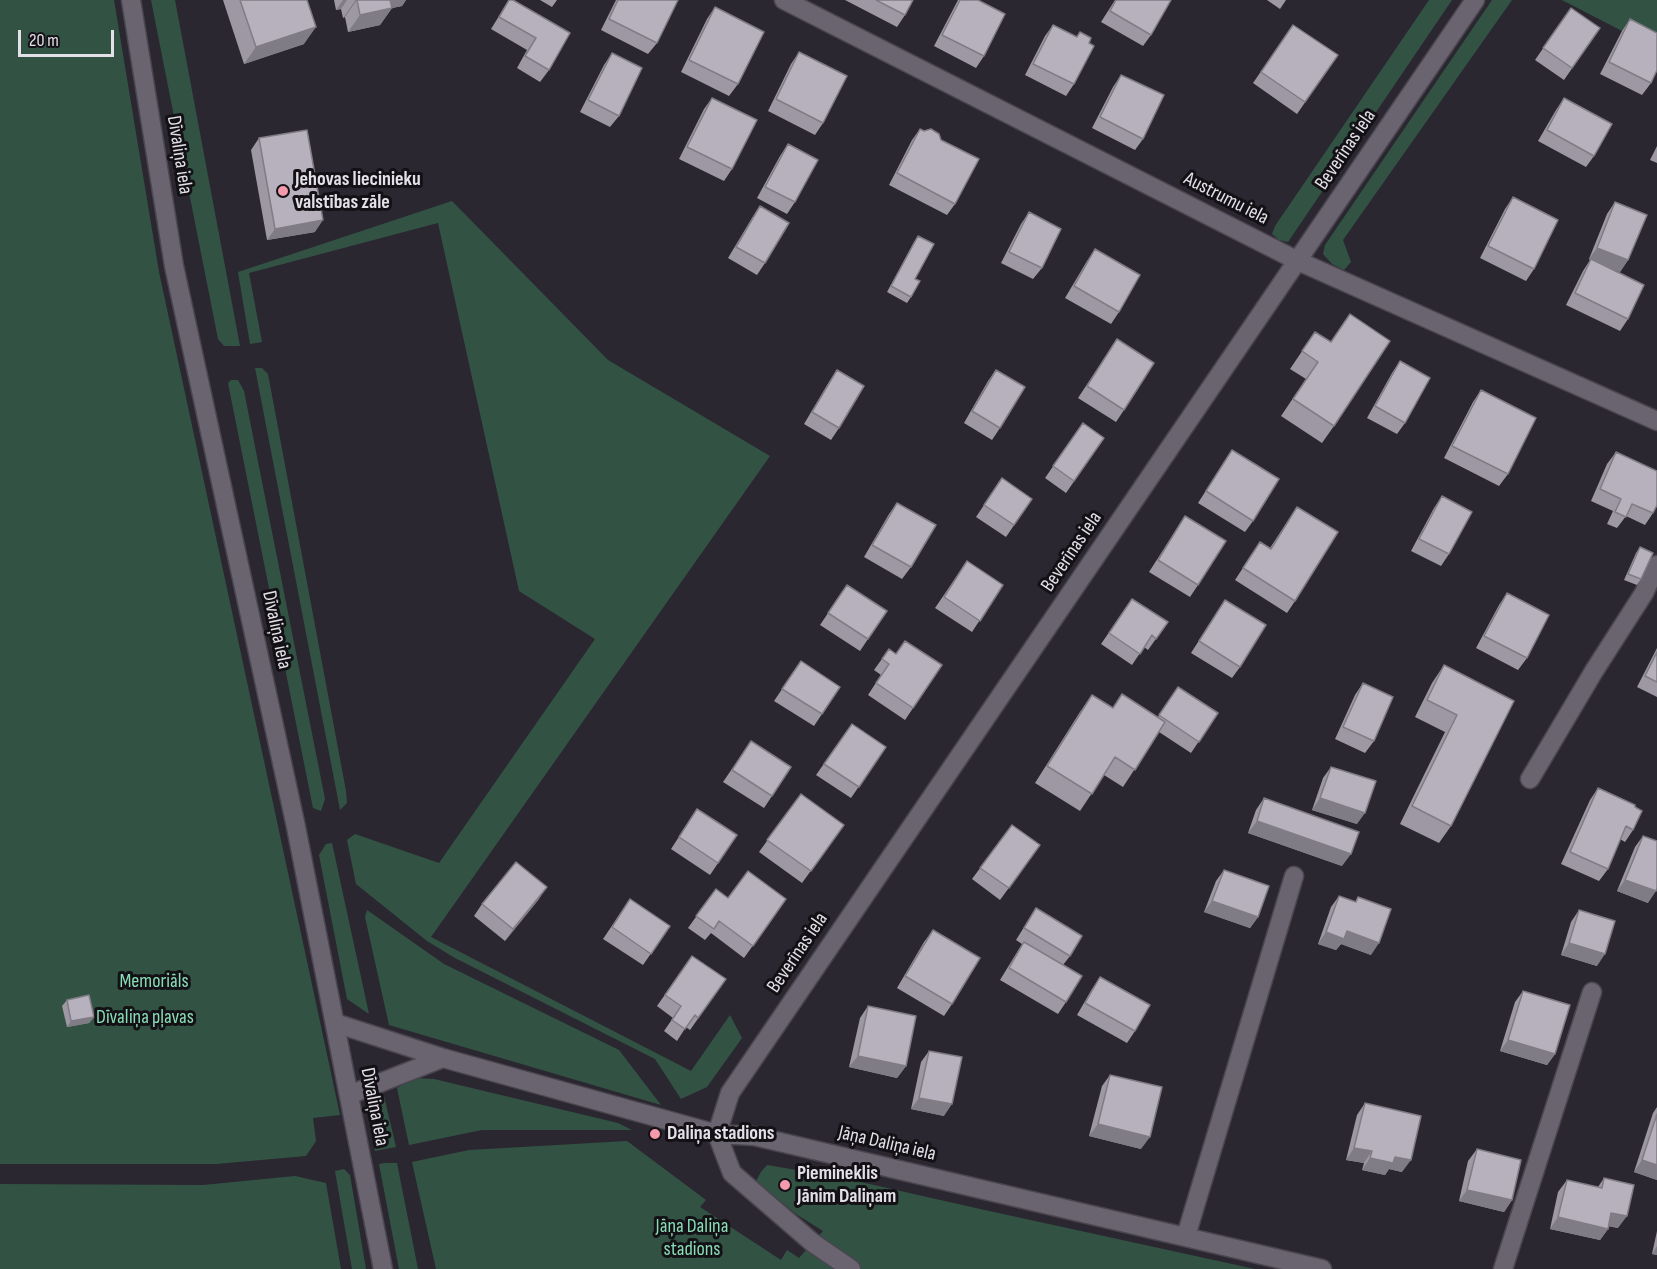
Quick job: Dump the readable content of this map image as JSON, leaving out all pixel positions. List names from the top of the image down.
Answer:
{
  "streets": {
    "street": [
      "Beverīnas iela",
      "Dīvaliņa iela",
      "Austrumu iela",
      "Jāņa Daliņa iela"
    ]
  },
  "crossings": [
    ["Beverīnas iela", "Austrumu iela"],
    ["Beverīnas iela", "Jāņa Daliņa iela"],
    ["Dīvaliņa iela", "Jāņa Daliņa iela"]
  ],
  "parks": ["Memoriāls", "Dīvaliņa pļavas", "Jāņa Daliņa stadions"],
  "places": ["Jehovas liecinieku valstības zāle", "Daliņa stadions", "Piemineklis Jānim Daliņam"],
  "scale_bar": "20 m"
}
